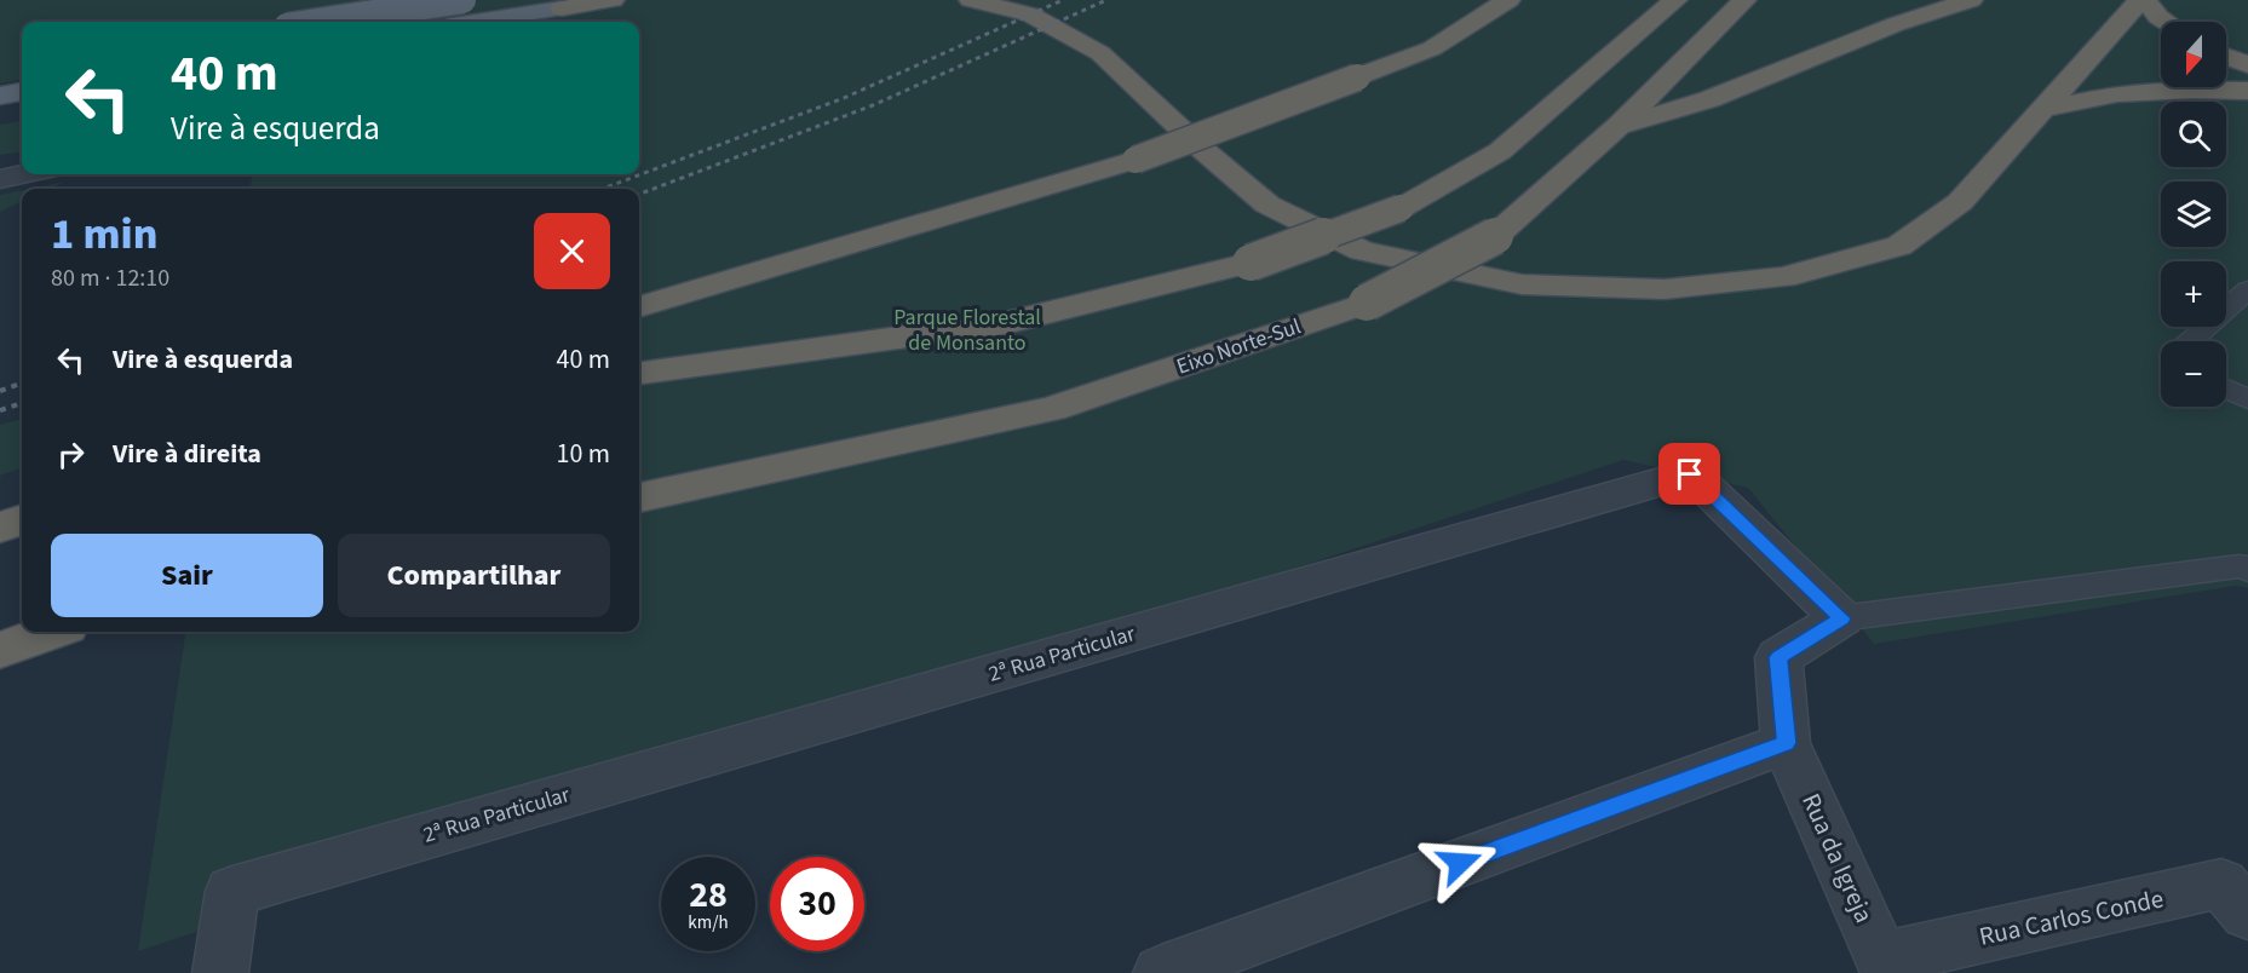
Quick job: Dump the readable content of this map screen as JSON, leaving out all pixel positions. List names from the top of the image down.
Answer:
{
  "streets": {
    "highway": ["Eixo Norte-Sul"],
    "street": ["2ª Rua Particular", "Rua da Igreja", "Rua Carlos Conde"]
  },
  "crossings": [
    ["2ª Rua Particular", "Rua da Igreja"],
    ["Rua da Igreja", "Rua Carlos Conde"]
  ],
  "parks": ["Parque Florestal de Monsanto"],
  "north": "bottom",
  "page": {
    "map_buttons": ["+", "−"],
    "turn": ["40 m", "Vire à esquerda"],
    "heading": ["1 min", "80 m · 12:10"],
    "list": [
      {
        "name": "Vire à esquerda",
        "value": "40 m"
      },
      {
        "name": "Vire à direita",
        "value": "10 m"
      }
    ],
    "buttons": ["Sair", "Compartilhar"],
    "speed": "28 km/h",
    "limit": "30"
  }
}
